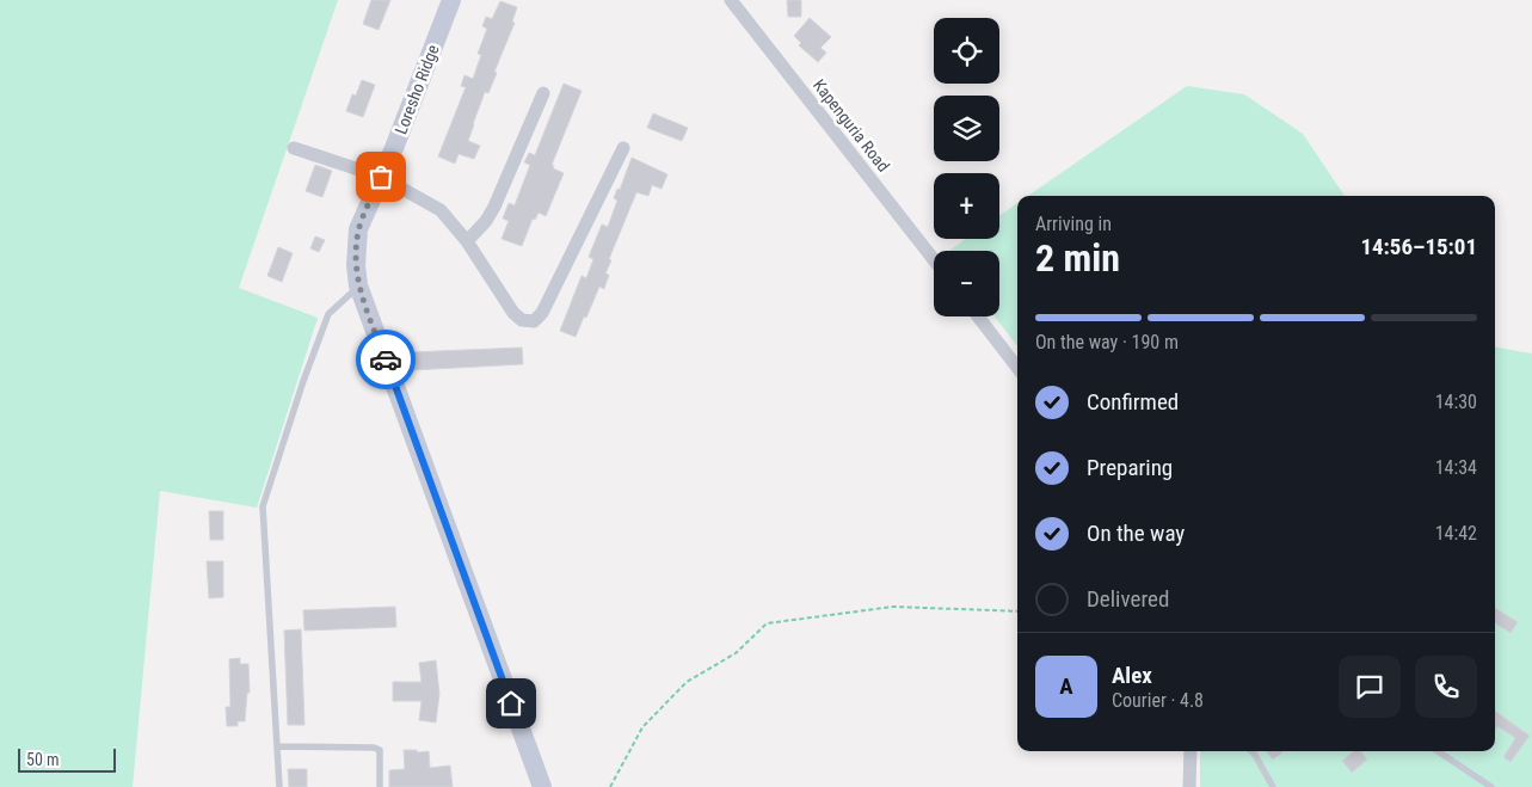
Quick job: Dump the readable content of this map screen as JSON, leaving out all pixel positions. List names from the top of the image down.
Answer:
{
  "streets": {
    "street": ["Loresho Ridge", "Kapenguria Road"]
  },
  "scale_bar": "50 m",
  "page": {
    "map_buttons": ["+", "−"],
    "heading": ["2 min", "Arriving in", "14:56–15:01"],
    "panel": ["Alex", "Courier · 4.8"],
    "bar": "On the way · 190 m",
    "list": [
      ["Confirmed", "14:30"],
      ["Preparing", "14:34"],
      ["On the way", "14:42"],
      "Delivered"
    ],
    "round": "A",
    "scale": "50 m"
  }
}
